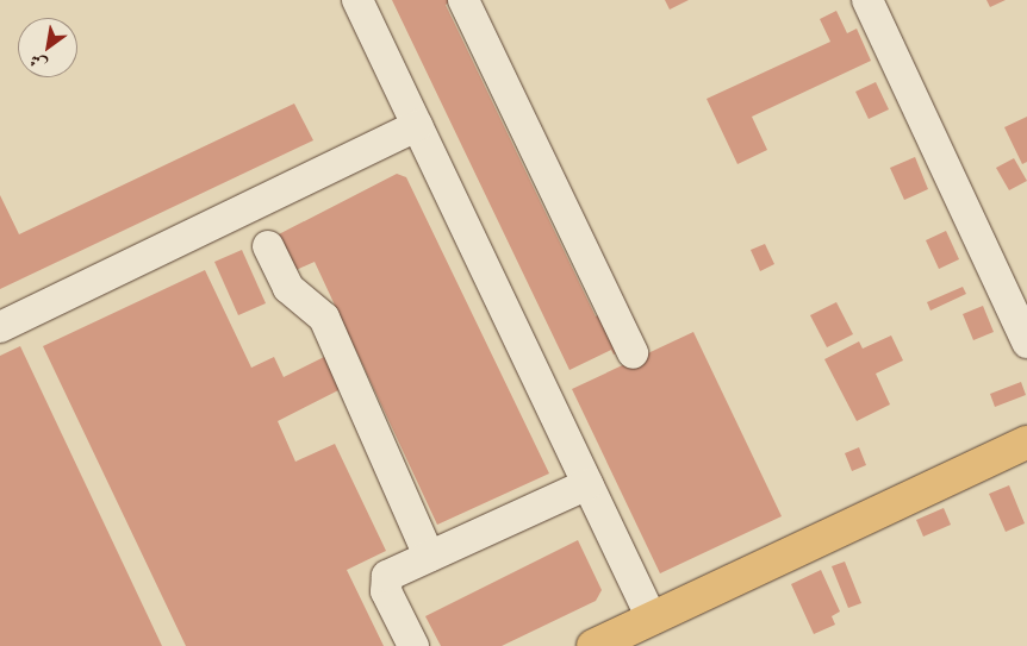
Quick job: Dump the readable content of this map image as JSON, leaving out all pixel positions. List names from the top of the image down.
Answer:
{
  "north": "bottom left"
}
